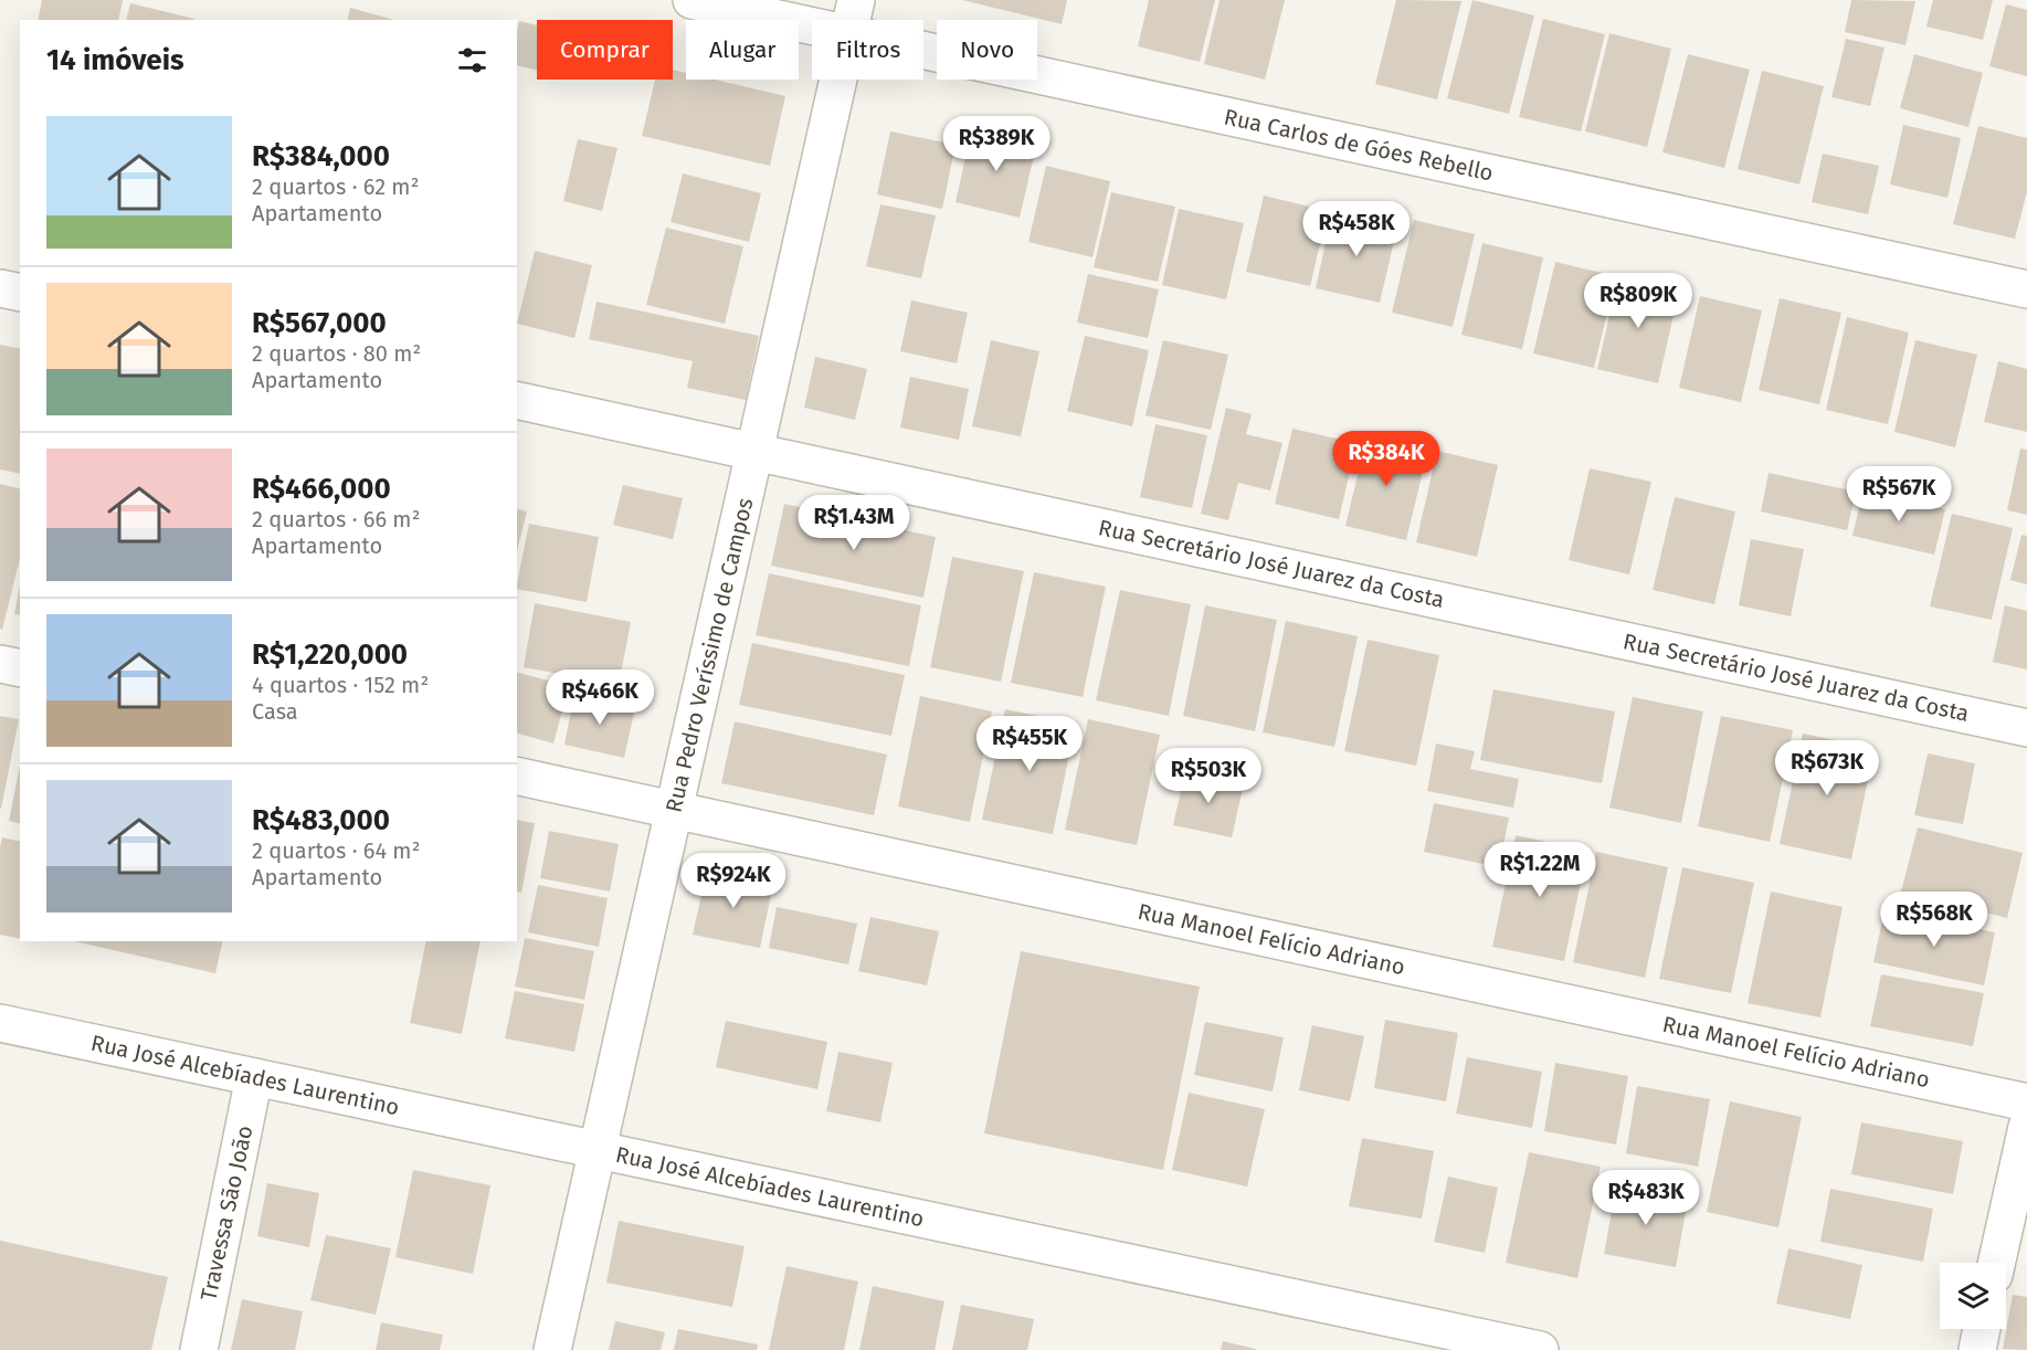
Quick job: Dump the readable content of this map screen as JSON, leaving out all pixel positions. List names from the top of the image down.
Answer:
{
  "streets": {
    "street": [
      "Rua Carlos de Góes Rebello",
      "Rua Secretário José Juarez da Costa",
      "Rua Pedro Veríssimo de Campos",
      "Rua Manoel Felício Adriano",
      "Rua José Alcebíades Laurentino",
      "Travessa São João"
    ]
  },
  "crossings": [
    ["Rua Carlos de Góes Rebello", "Rua Pedro Veríssimo de Campos"],
    ["Rua Secretário José Juarez da Costa", "Rua Pedro Veríssimo de Campos"],
    ["Rua Pedro Veríssimo de Campos", "Rua Manoel Felício Adriano"],
    ["Rua Pedro Veríssimo de Campos", "Rua José Alcebíades Laurentino"],
    ["Rua José Alcebíades Laurentino", "Travessa São João"]
  ],
  "page": {
    "chip": [
      "Comprar",
      "Alugar",
      "Filtros",
      "Novo"
    ],
    "heading": "14 imóveis",
    "list": [
      {
        "name": "R$384,000",
        "note": "2 quartos · 62 m² · Apartamento"
      },
      {
        "name": "R$567,000",
        "note": "2 quartos · 80 m² · Apartamento"
      },
      {
        "name": "R$466,000",
        "note": "2 quartos · 66 m² · Apartamento"
      },
      {
        "name": "R$1,220,000",
        "note": "4 quartos · 152 m² · Casa"
      },
      {
        "name": "R$483,000",
        "note": "2 quartos · 64 m² · Apartamento"
      }
    ],
    "price": [
      "R$389K",
      "R$458K",
      "R$809K",
      "R$384K",
      "R$567K",
      "R$1.43M",
      "R$466K",
      "R$455K",
      "R$673K",
      "R$503K",
      "R$1.22M",
      "R$924K",
      "R$568K",
      "R$483K"
    ]
  }
}
